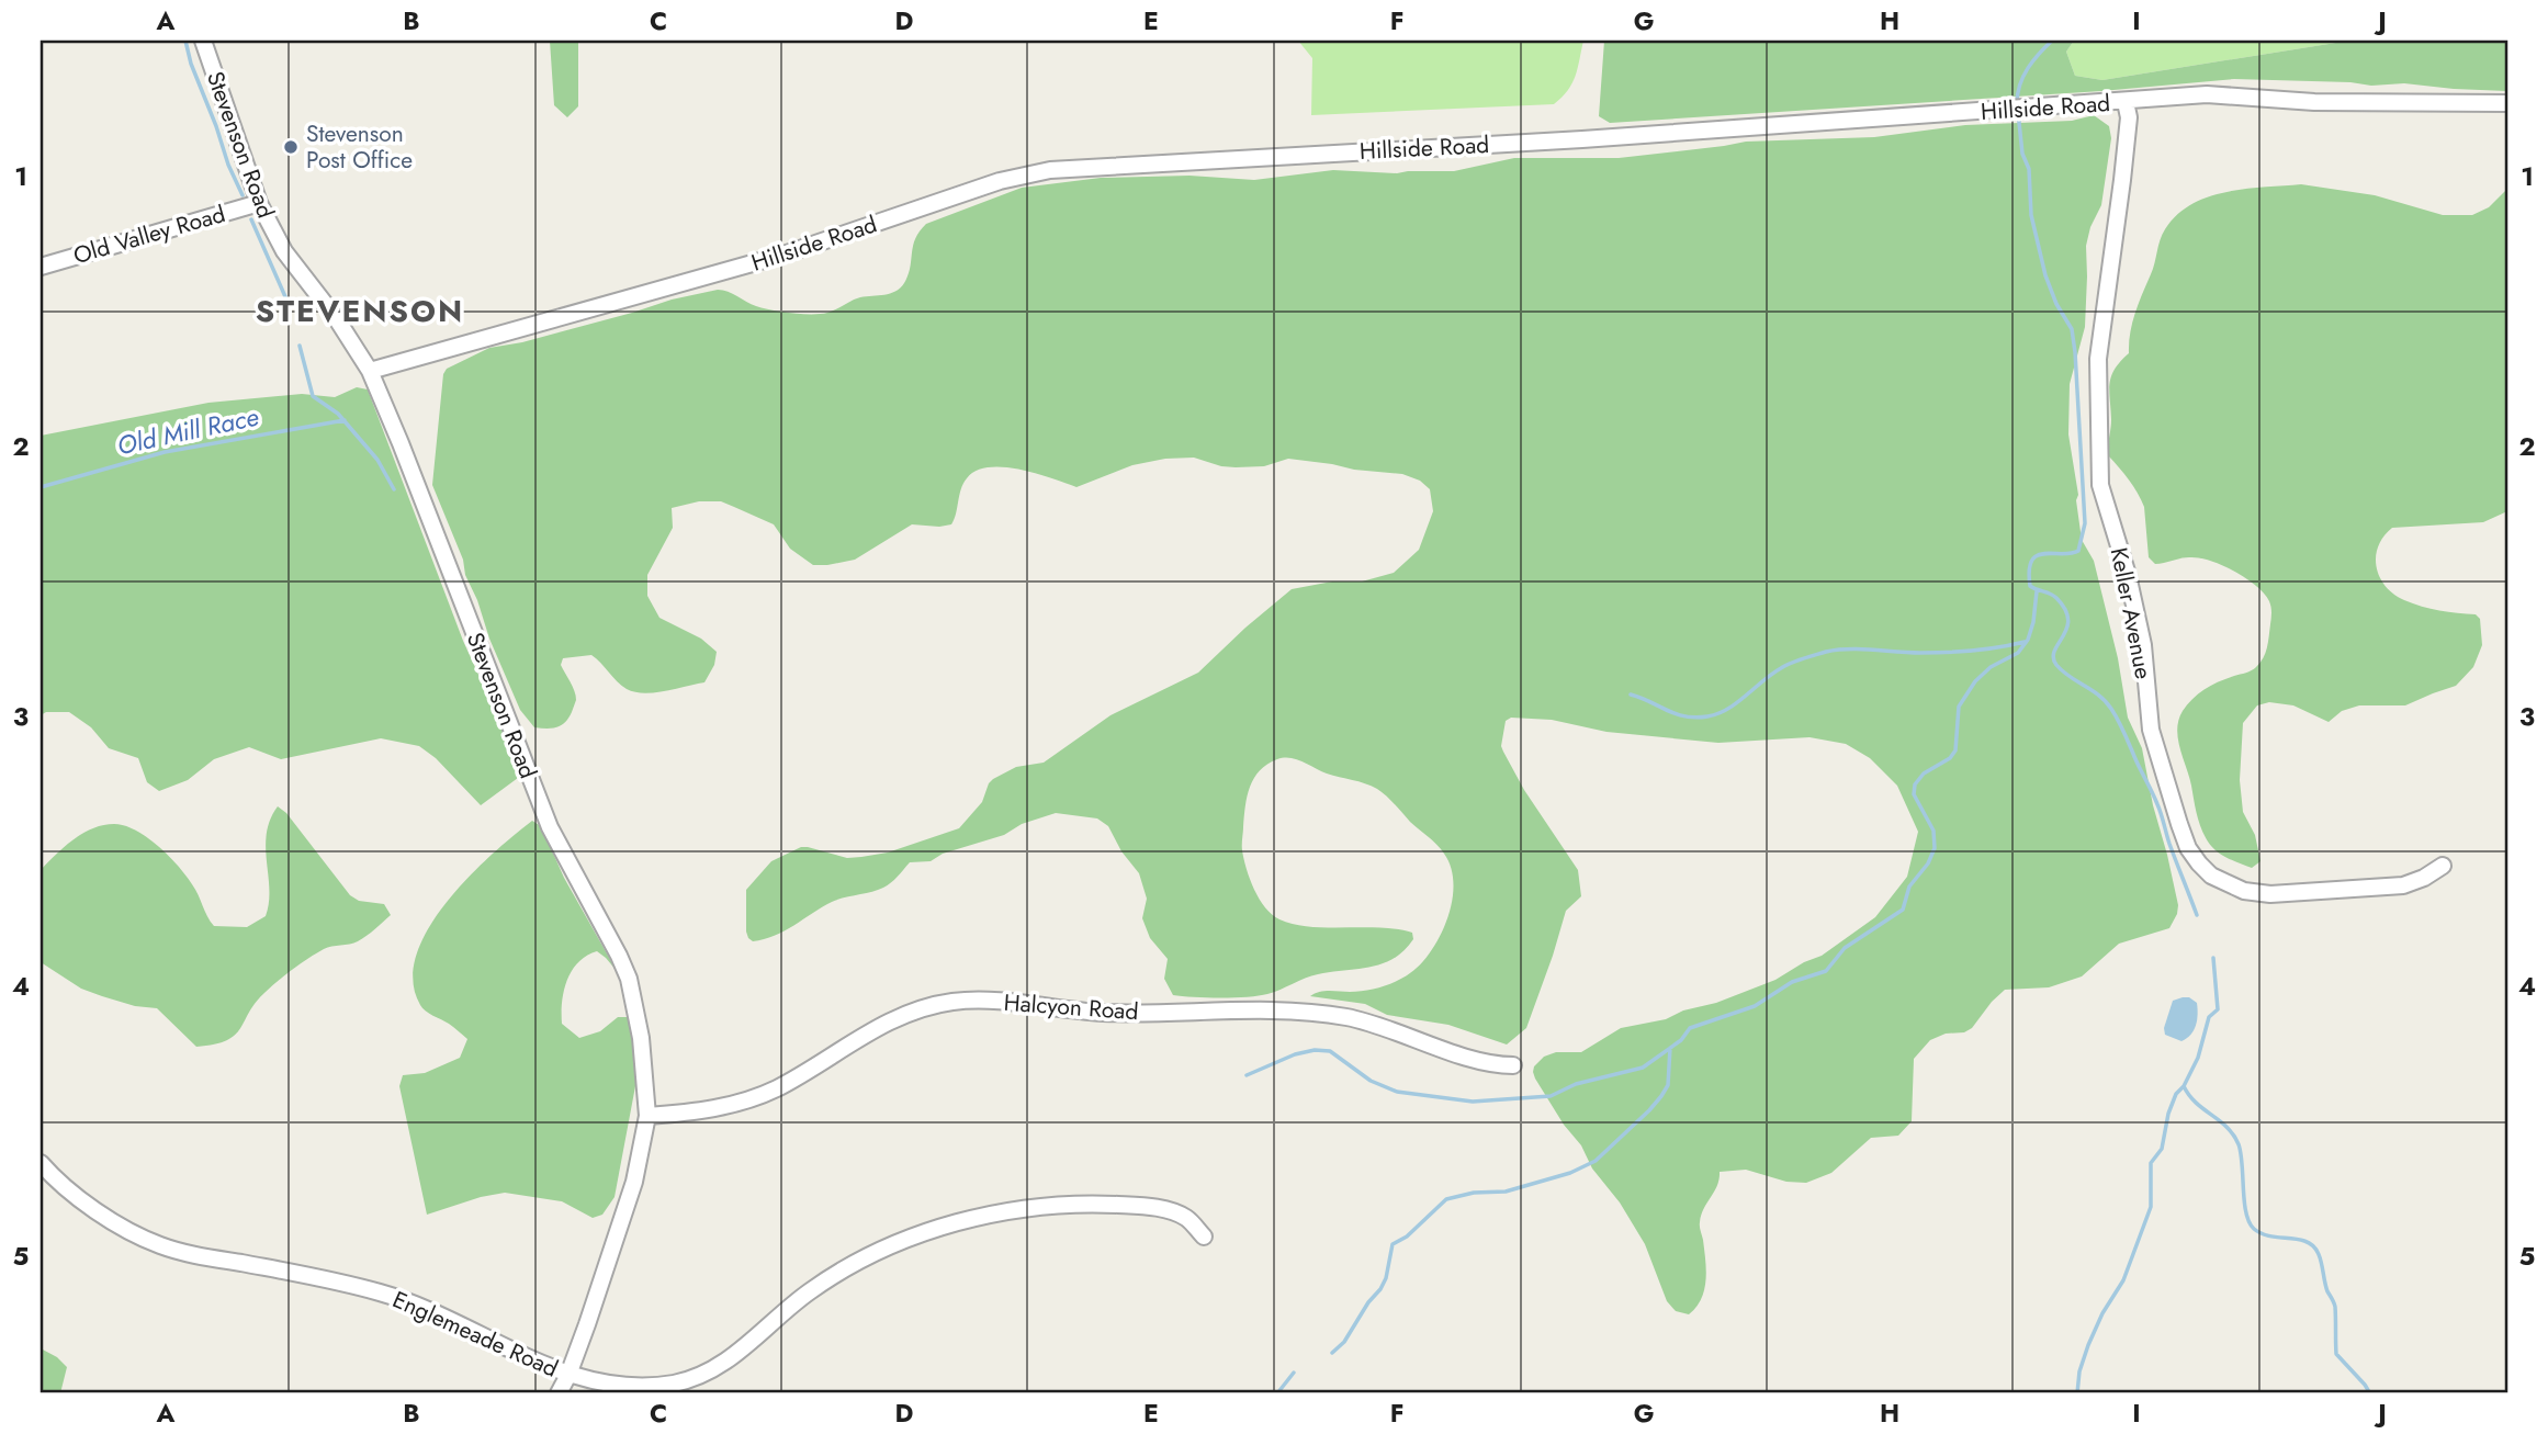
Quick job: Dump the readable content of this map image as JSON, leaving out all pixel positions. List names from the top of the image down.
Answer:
{
  "streets": {
    "street": [
      "Hillside Road",
      "Stevenson Road",
      "Old Valley Road",
      "Keller Avenue",
      "Halcyon Road",
      "Englemeade Road"
    ]
  },
  "crossings": [
    ["Hillside Road", "Stevenson Road"],
    ["Hillside Road", "Keller Avenue"],
    ["Stevenson Road", "Old Valley Road"],
    ["Stevenson Road", "Halcyon Road"],
    ["Stevenson Road", "Englemeade Road"]
  ],
  "districts": ["STEVENSON"],
  "water": ["Old Mill Race"],
  "places": ["Stevenson Post Office"],
  "grid": {
    "columns": [
      "A",
      "B",
      "C",
      "D",
      "E",
      "F",
      "G",
      "H",
      "I",
      "J"
    ],
    "rows": [
      "1",
      "2",
      "3",
      "4",
      "5"
    ]
  }
}
